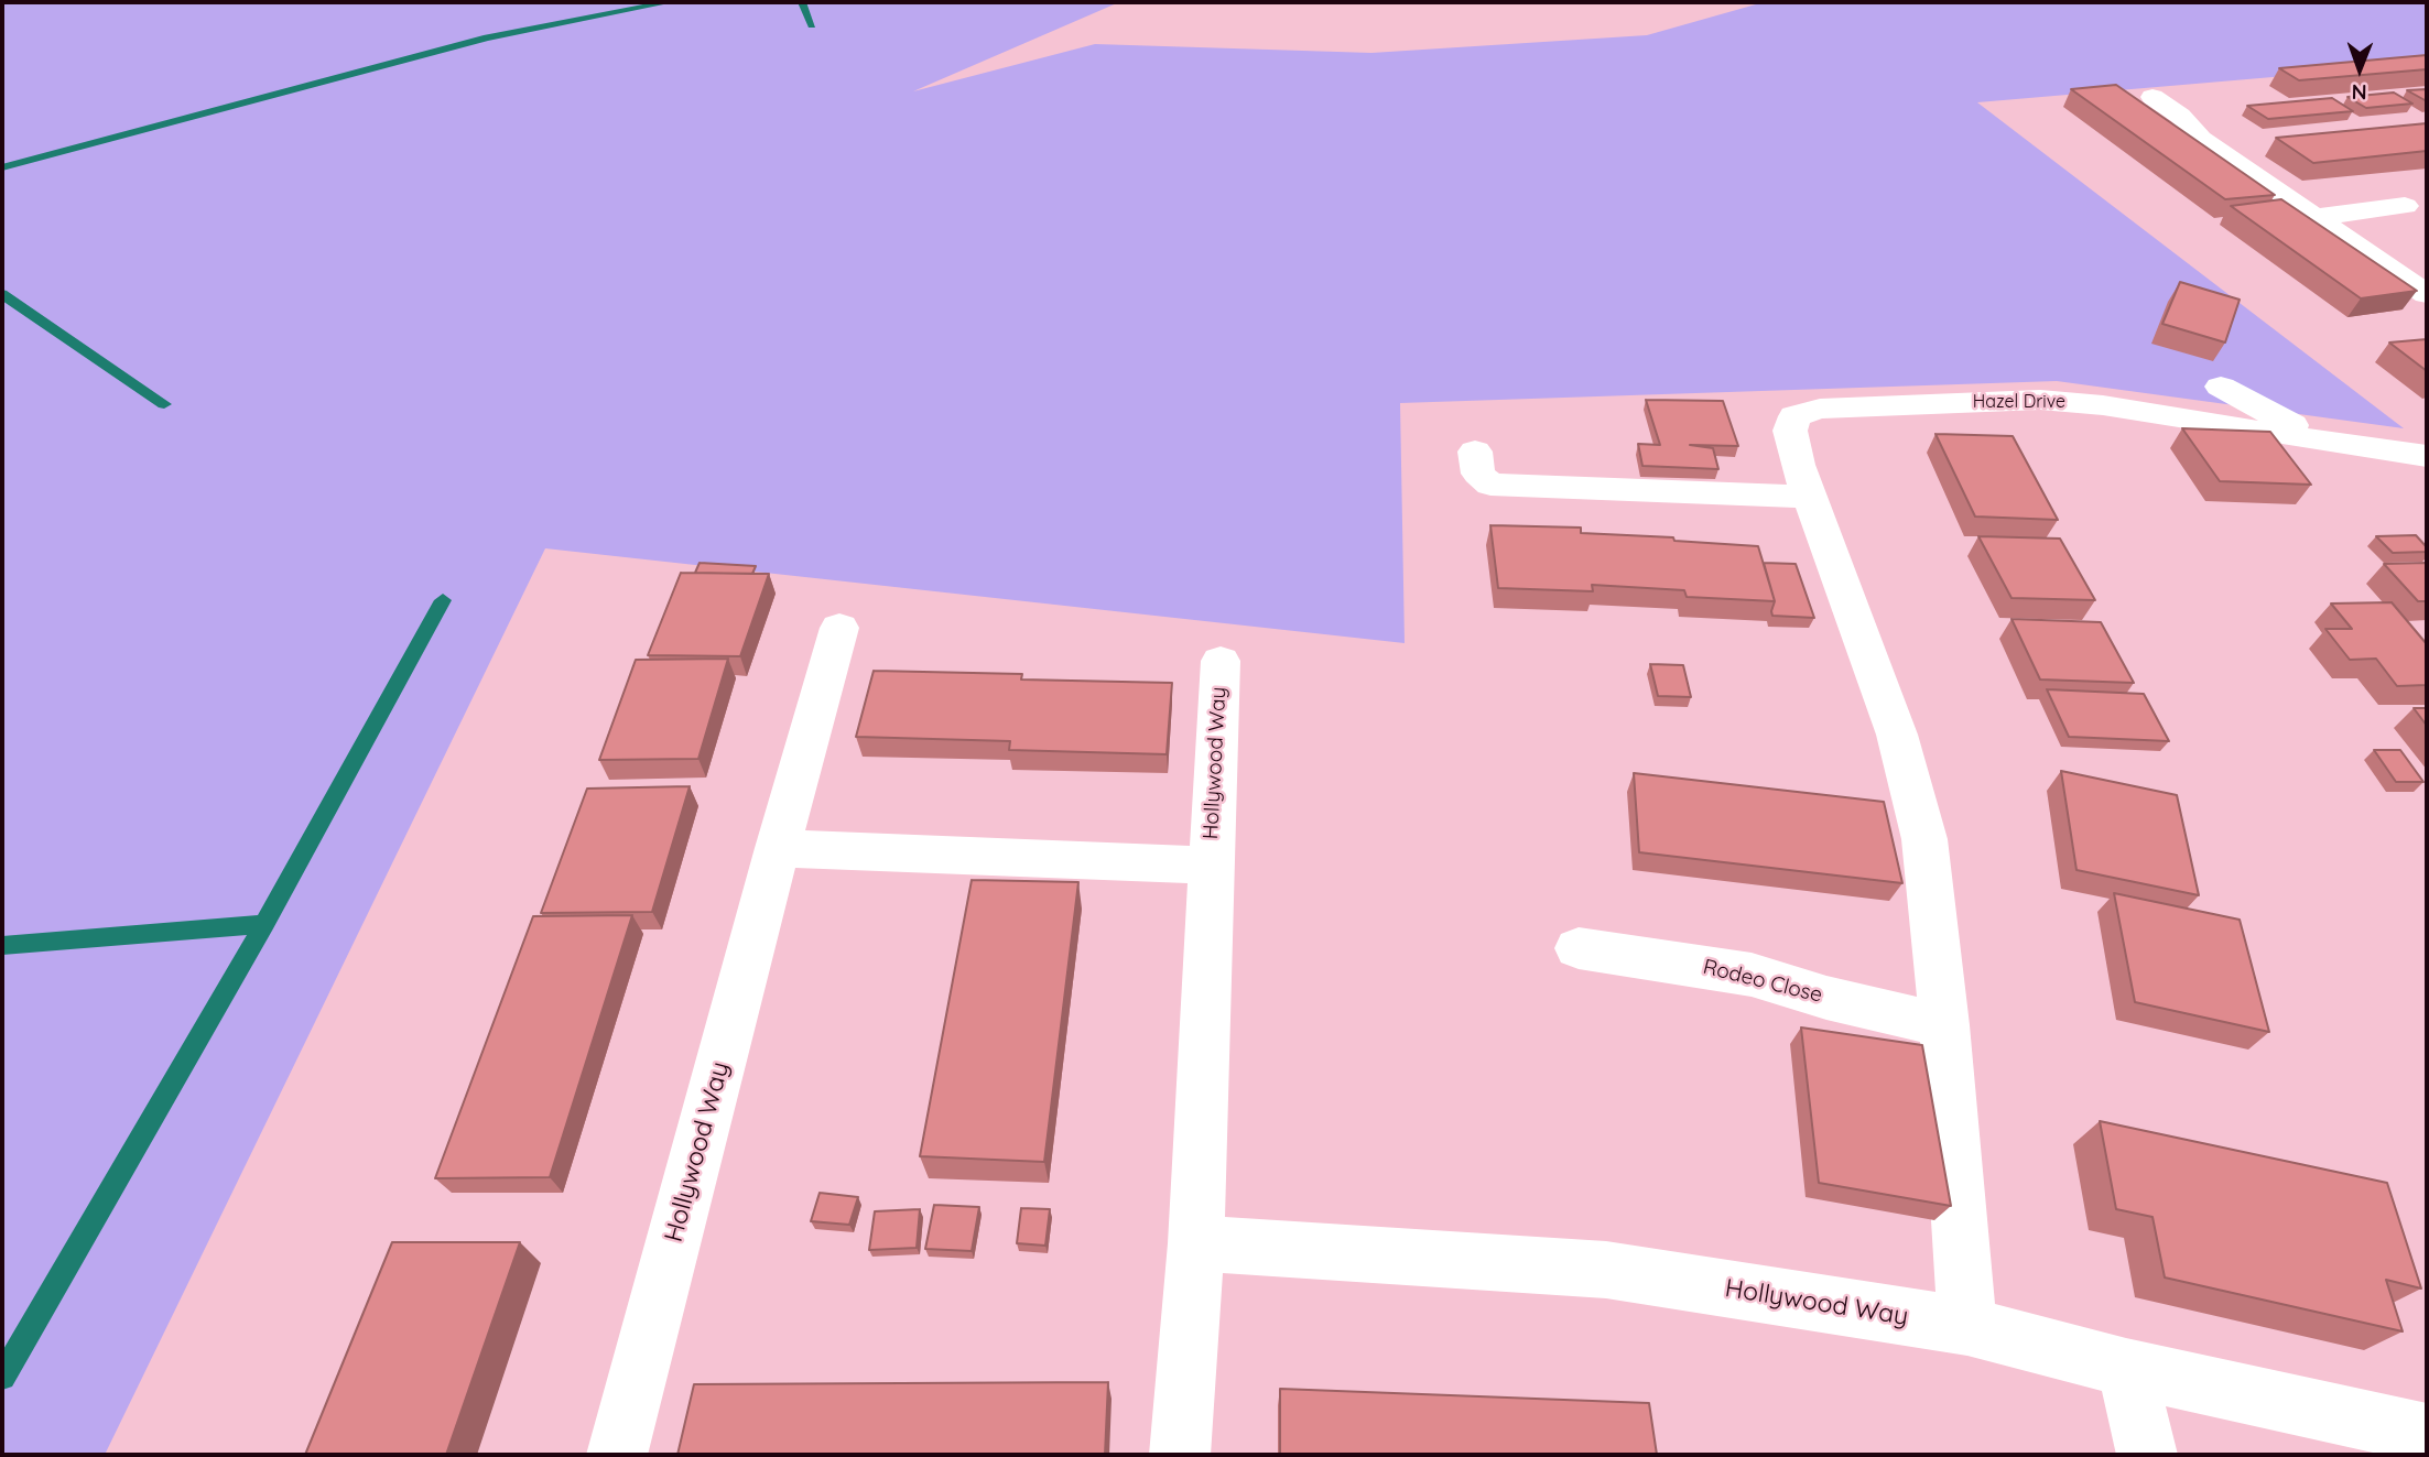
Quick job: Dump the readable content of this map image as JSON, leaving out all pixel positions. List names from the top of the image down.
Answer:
{
  "streets": {
    "street": ["Hazel Drive", "Hollywood Way", "Rodeo Close"]
  },
  "crossings": [
    ["Hazel Drive", "Rodeo Close"]
  ],
  "north": "bottom"
}
